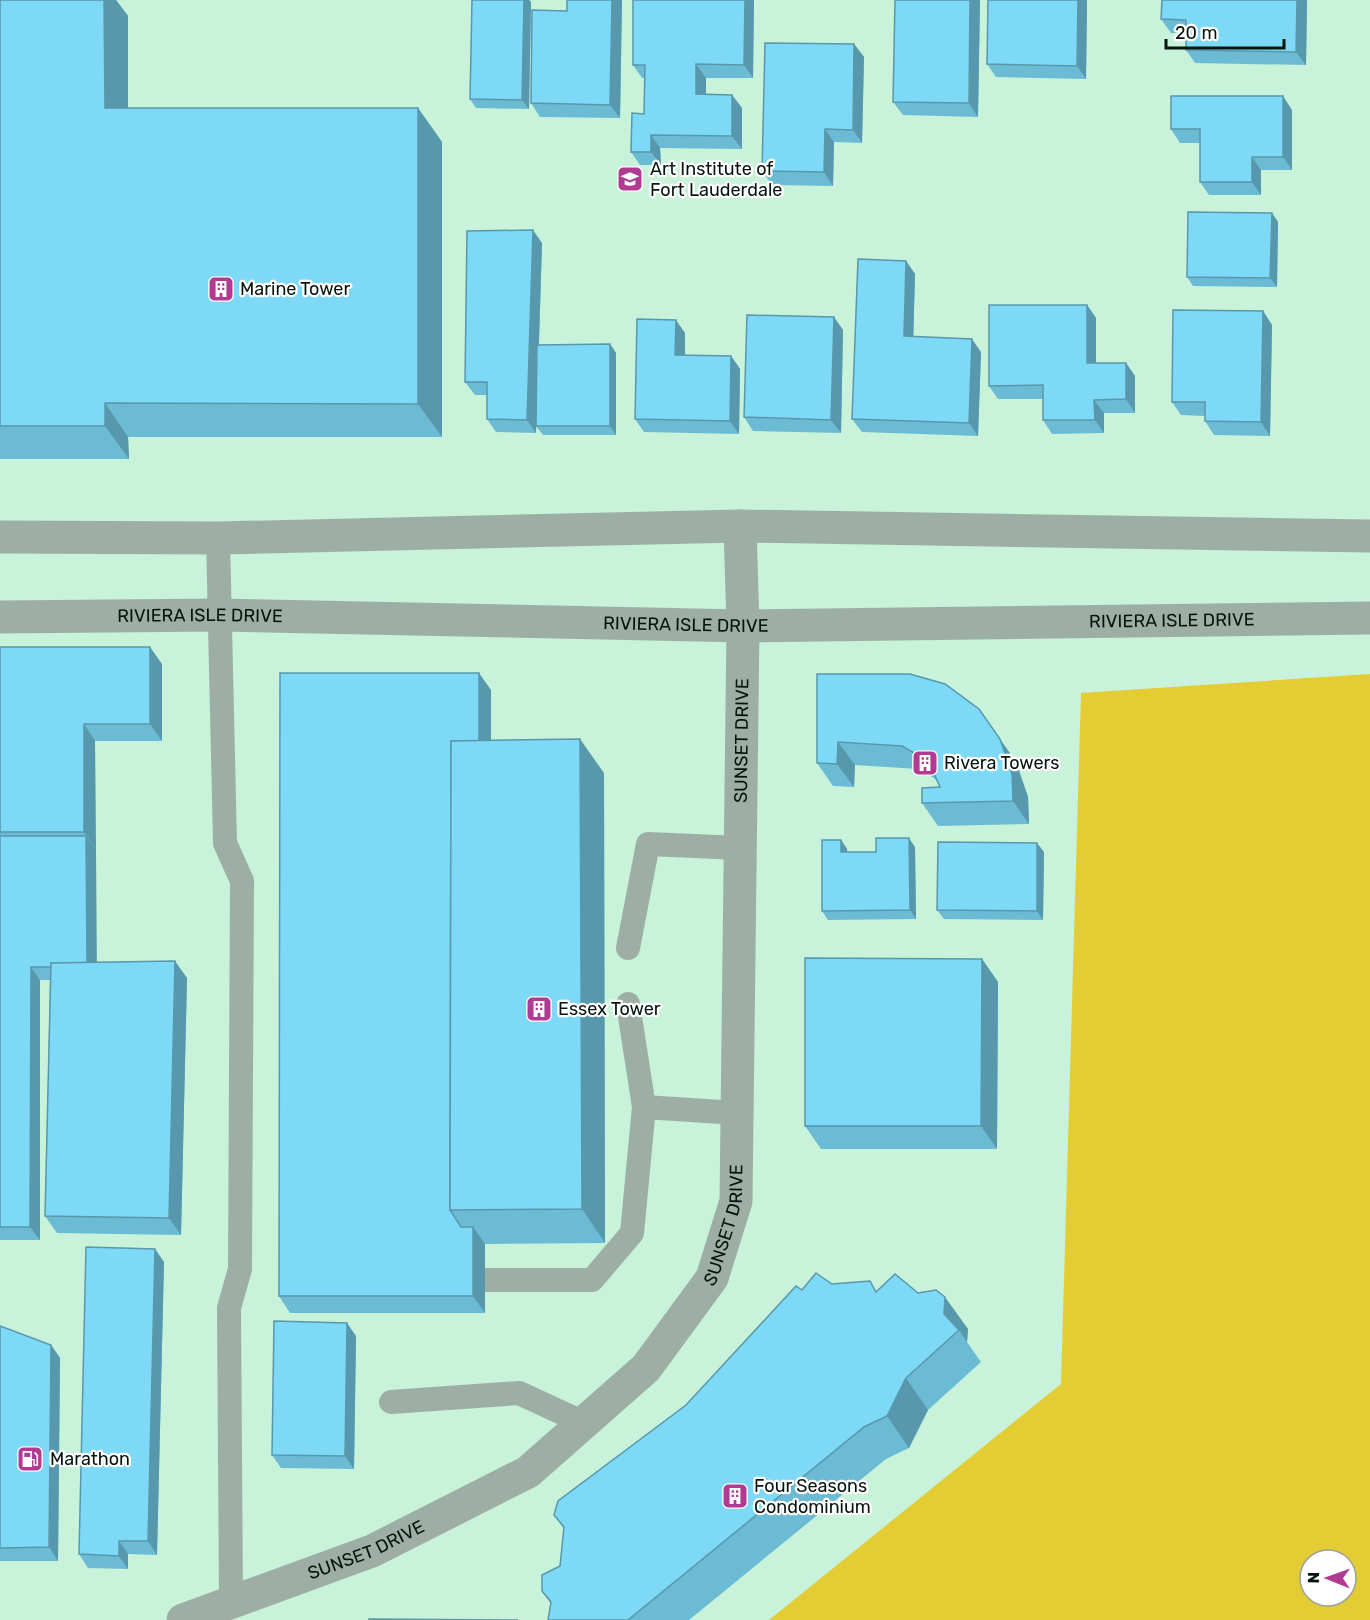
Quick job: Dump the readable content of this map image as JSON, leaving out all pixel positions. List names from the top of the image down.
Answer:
{
  "streets": {
    "street": ["RIVIERA ISLE DRIVE", "SUNSET DRIVE"]
  },
  "crossings": [
    ["RIVIERA ISLE DRIVE", "SUNSET DRIVE"]
  ],
  "places": {
    "school or university": ["Art Institute of Fort Lauderdale"],
    "building": [
      "Marine Tower",
      "Rivera Towers",
      "Essex Tower",
      "Four Seasons Condominium"
    ],
    "fuel station": ["Marathon"]
  },
  "scale_bar": "20 m",
  "north": "left"
}
